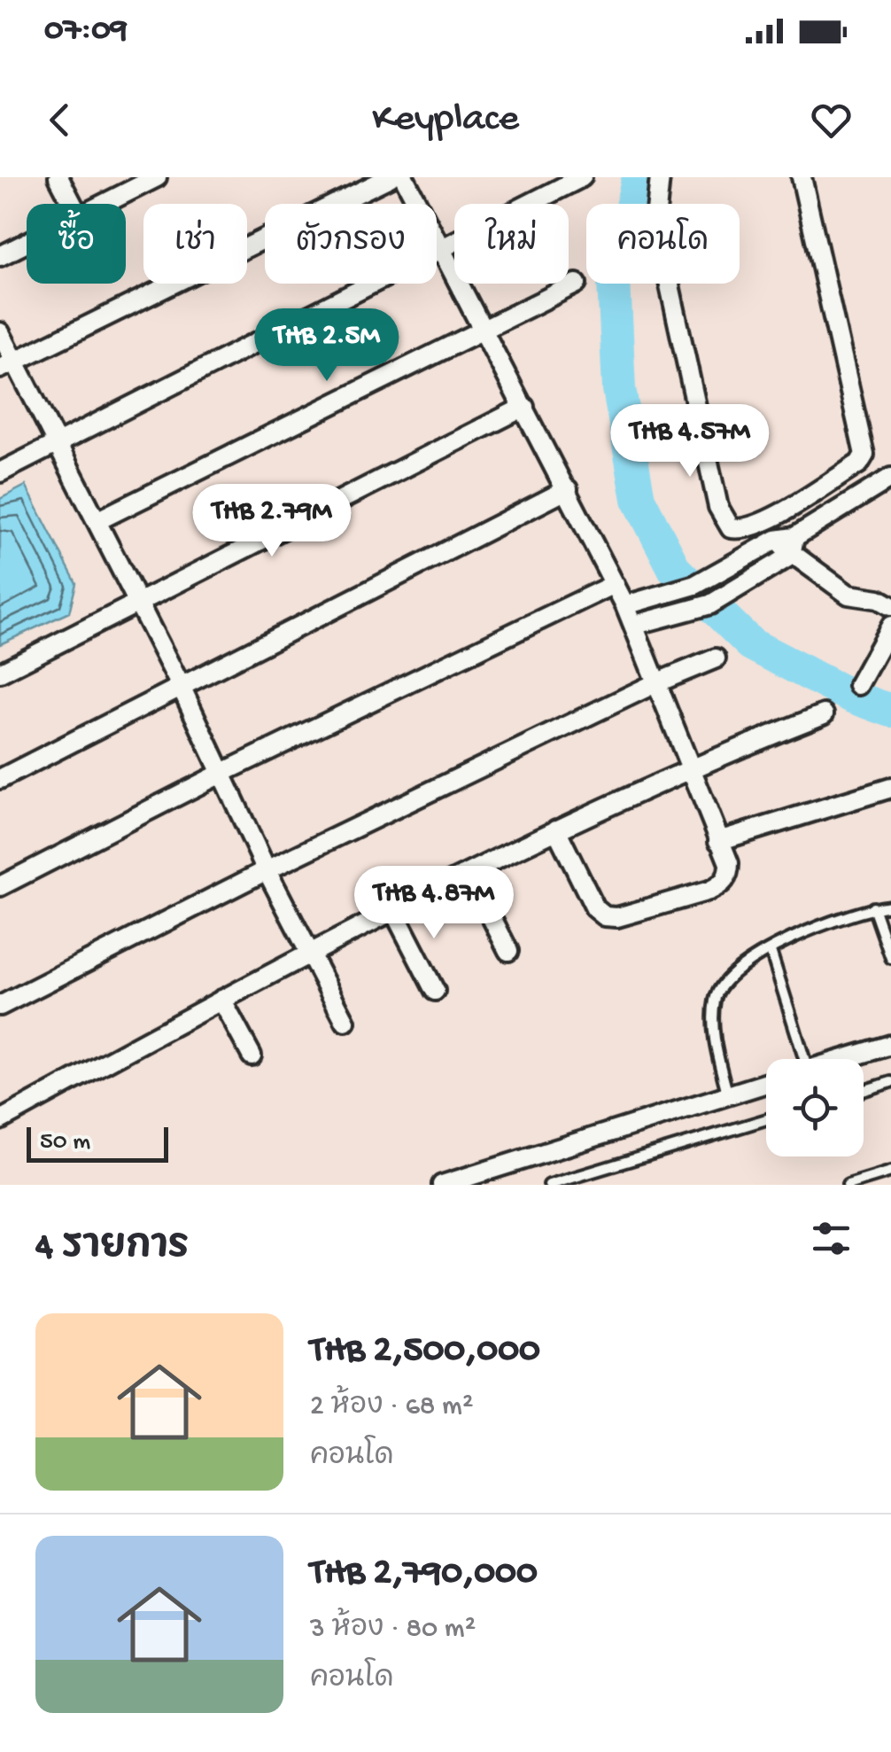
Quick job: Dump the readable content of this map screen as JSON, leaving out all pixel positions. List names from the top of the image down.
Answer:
{
  "scale_bar": "50 m",
  "page": {
    "status": "07:09",
    "header": "Keyplace",
    "chip": [
      "ซื้อ",
      "เช่า",
      "ตัวกรอง",
      "ใหม่",
      "คอนโด"
    ],
    "price": [
      "THB 2.5M",
      "THB 4.57M",
      "THB 2.79M",
      "THB 4.87M"
    ],
    "scale": "50 m",
    "heading": "4 รายการ",
    "list": [
      {
        "name": "THB 2,500,000",
        "note": "2 ห้อง · 68 m² · คอนโด"
      },
      {
        "name": "THB 2,790,000",
        "note": "3 ห้อง · 80 m² · คอนโด"
      }
    ]
  }
}
